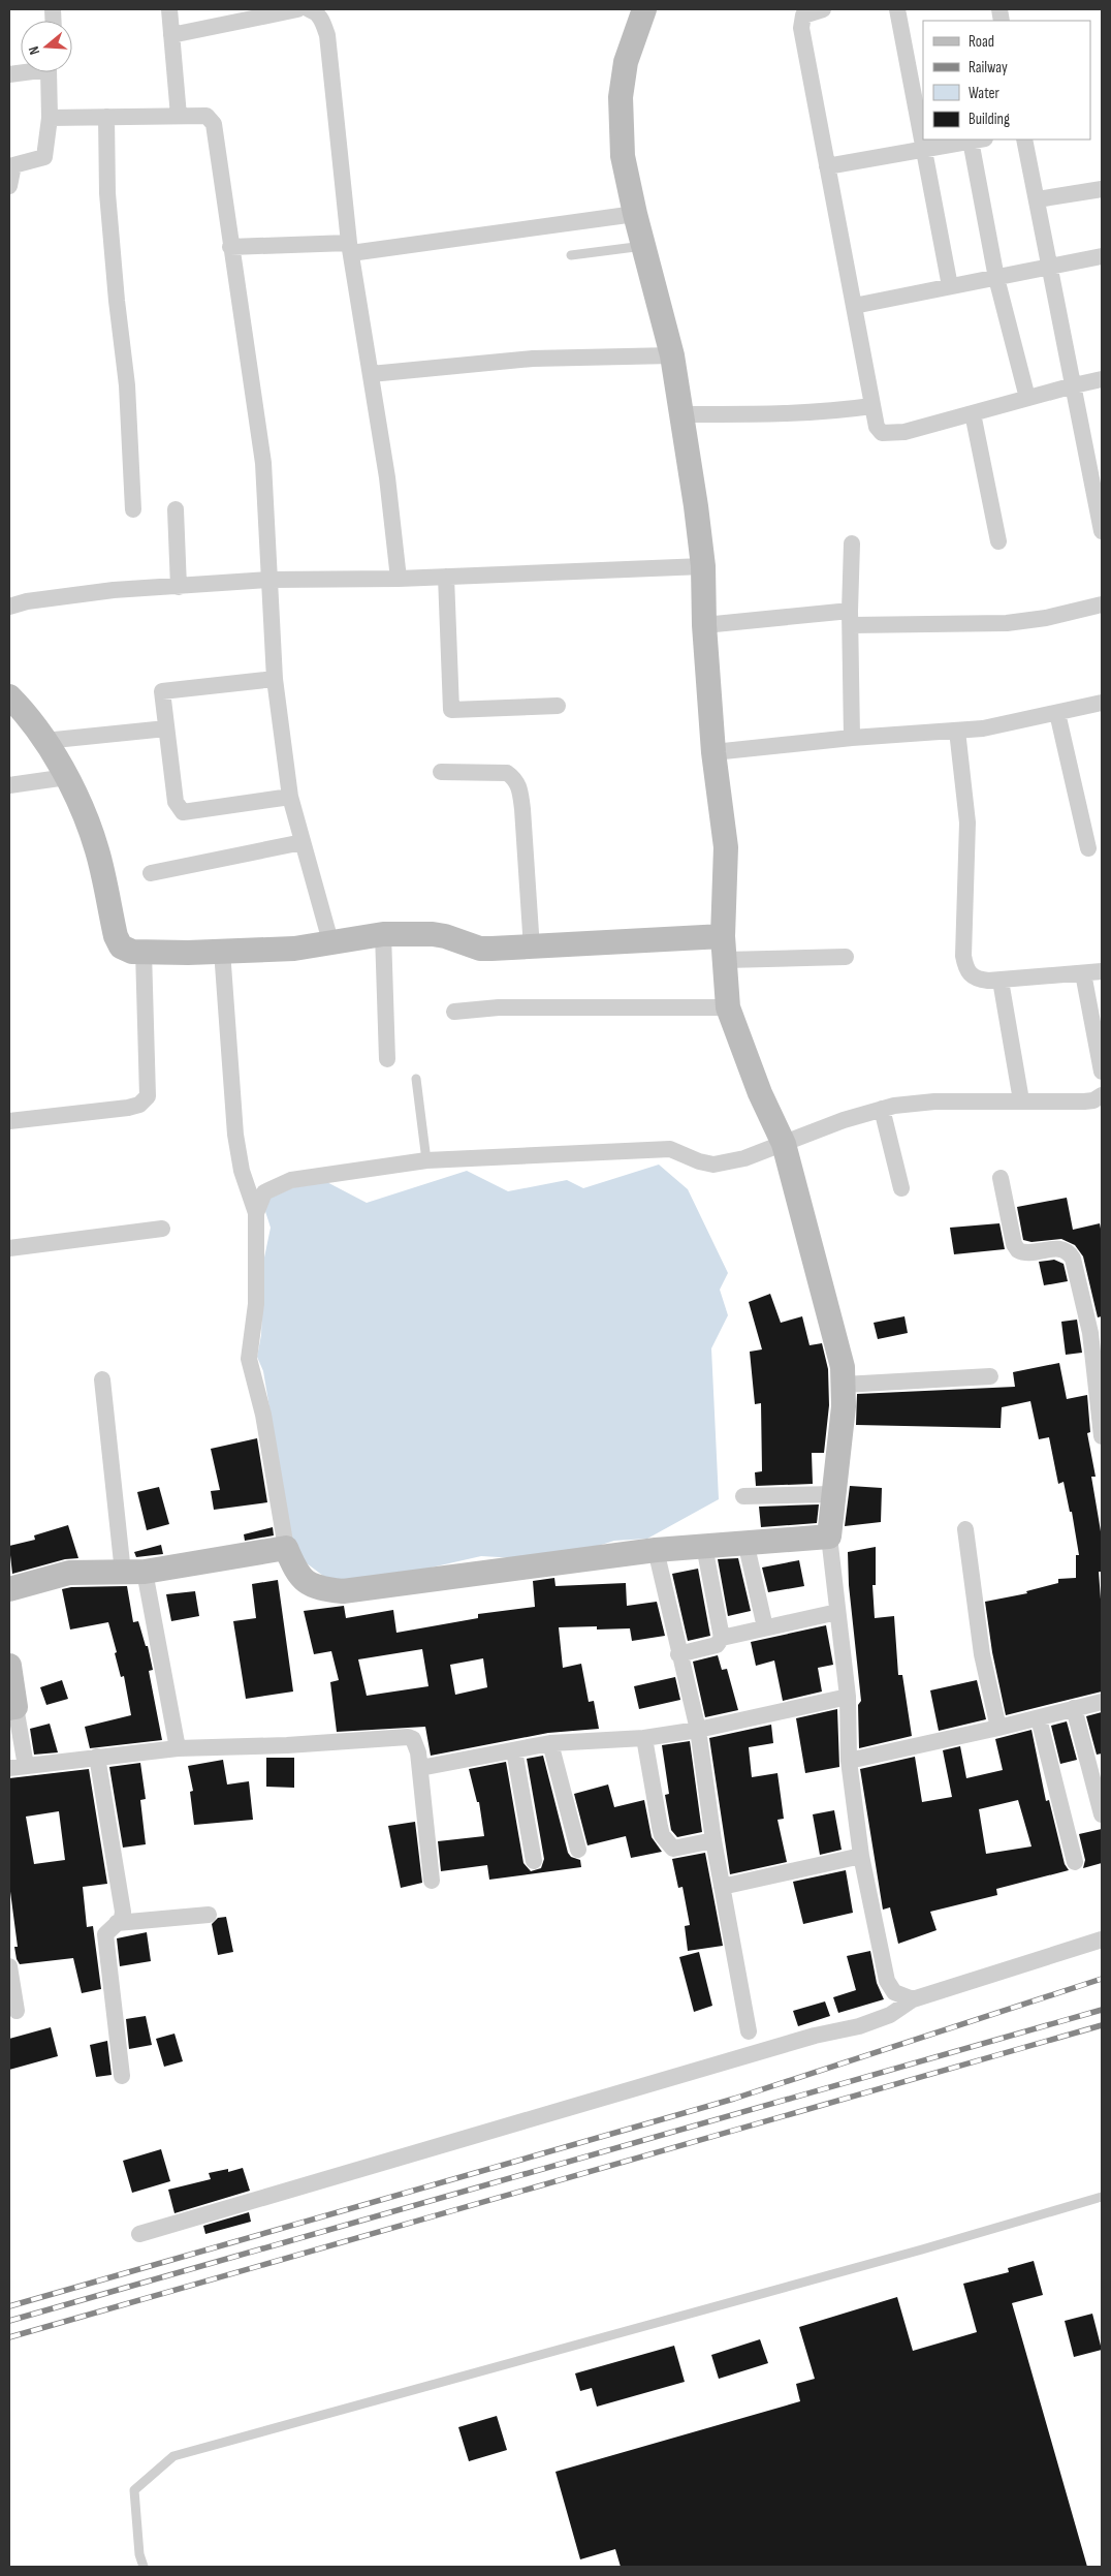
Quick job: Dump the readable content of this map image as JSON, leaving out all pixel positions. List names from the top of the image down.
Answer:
{
  "legend": [
    "Road",
    "Railway",
    "Water",
    "Building"
  ],
  "north": "left"
}
